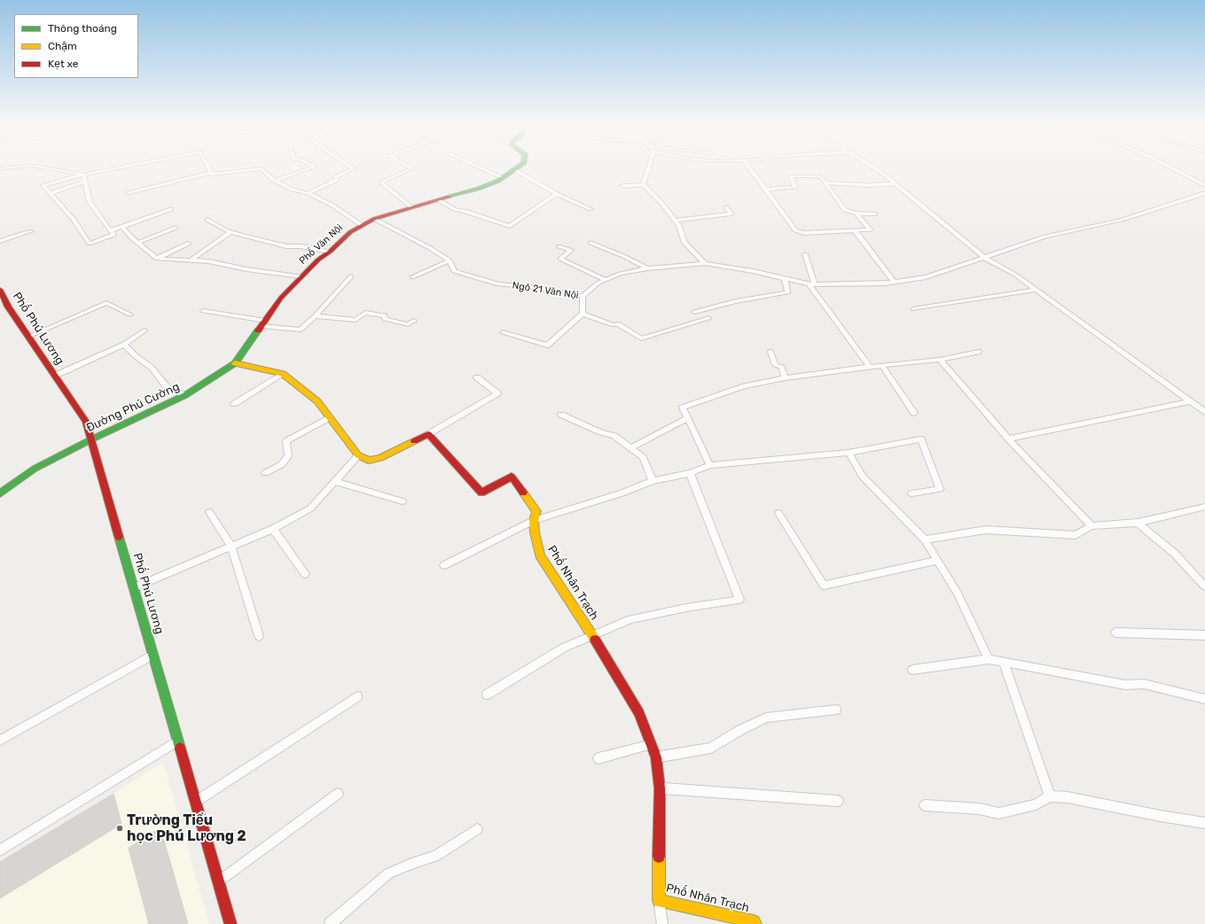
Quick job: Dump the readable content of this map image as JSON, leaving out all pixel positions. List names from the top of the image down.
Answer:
{
  "streets": {
    "street": [
      "Phố Văn Nội",
      "Phố Phú Lương",
      "Đường Phú Cường",
      "Phố Nhân Trạch"
    ],
    "lane": ["Ngõ 21 Văn Nội"]
  },
  "crossings": [
    ["Phố Văn Nội", "Ngõ 21 Văn Nội"],
    ["Phố Văn Nội", "Đường Phú Cường"],
    ["Phố Phú Lương", "Đường Phú Cường"]
  ],
  "places": ["Trường Tiểu học Phú Lương 2"],
  "legend": ["Thông thoáng", "Chậm", "Kẹt xe"]
}
